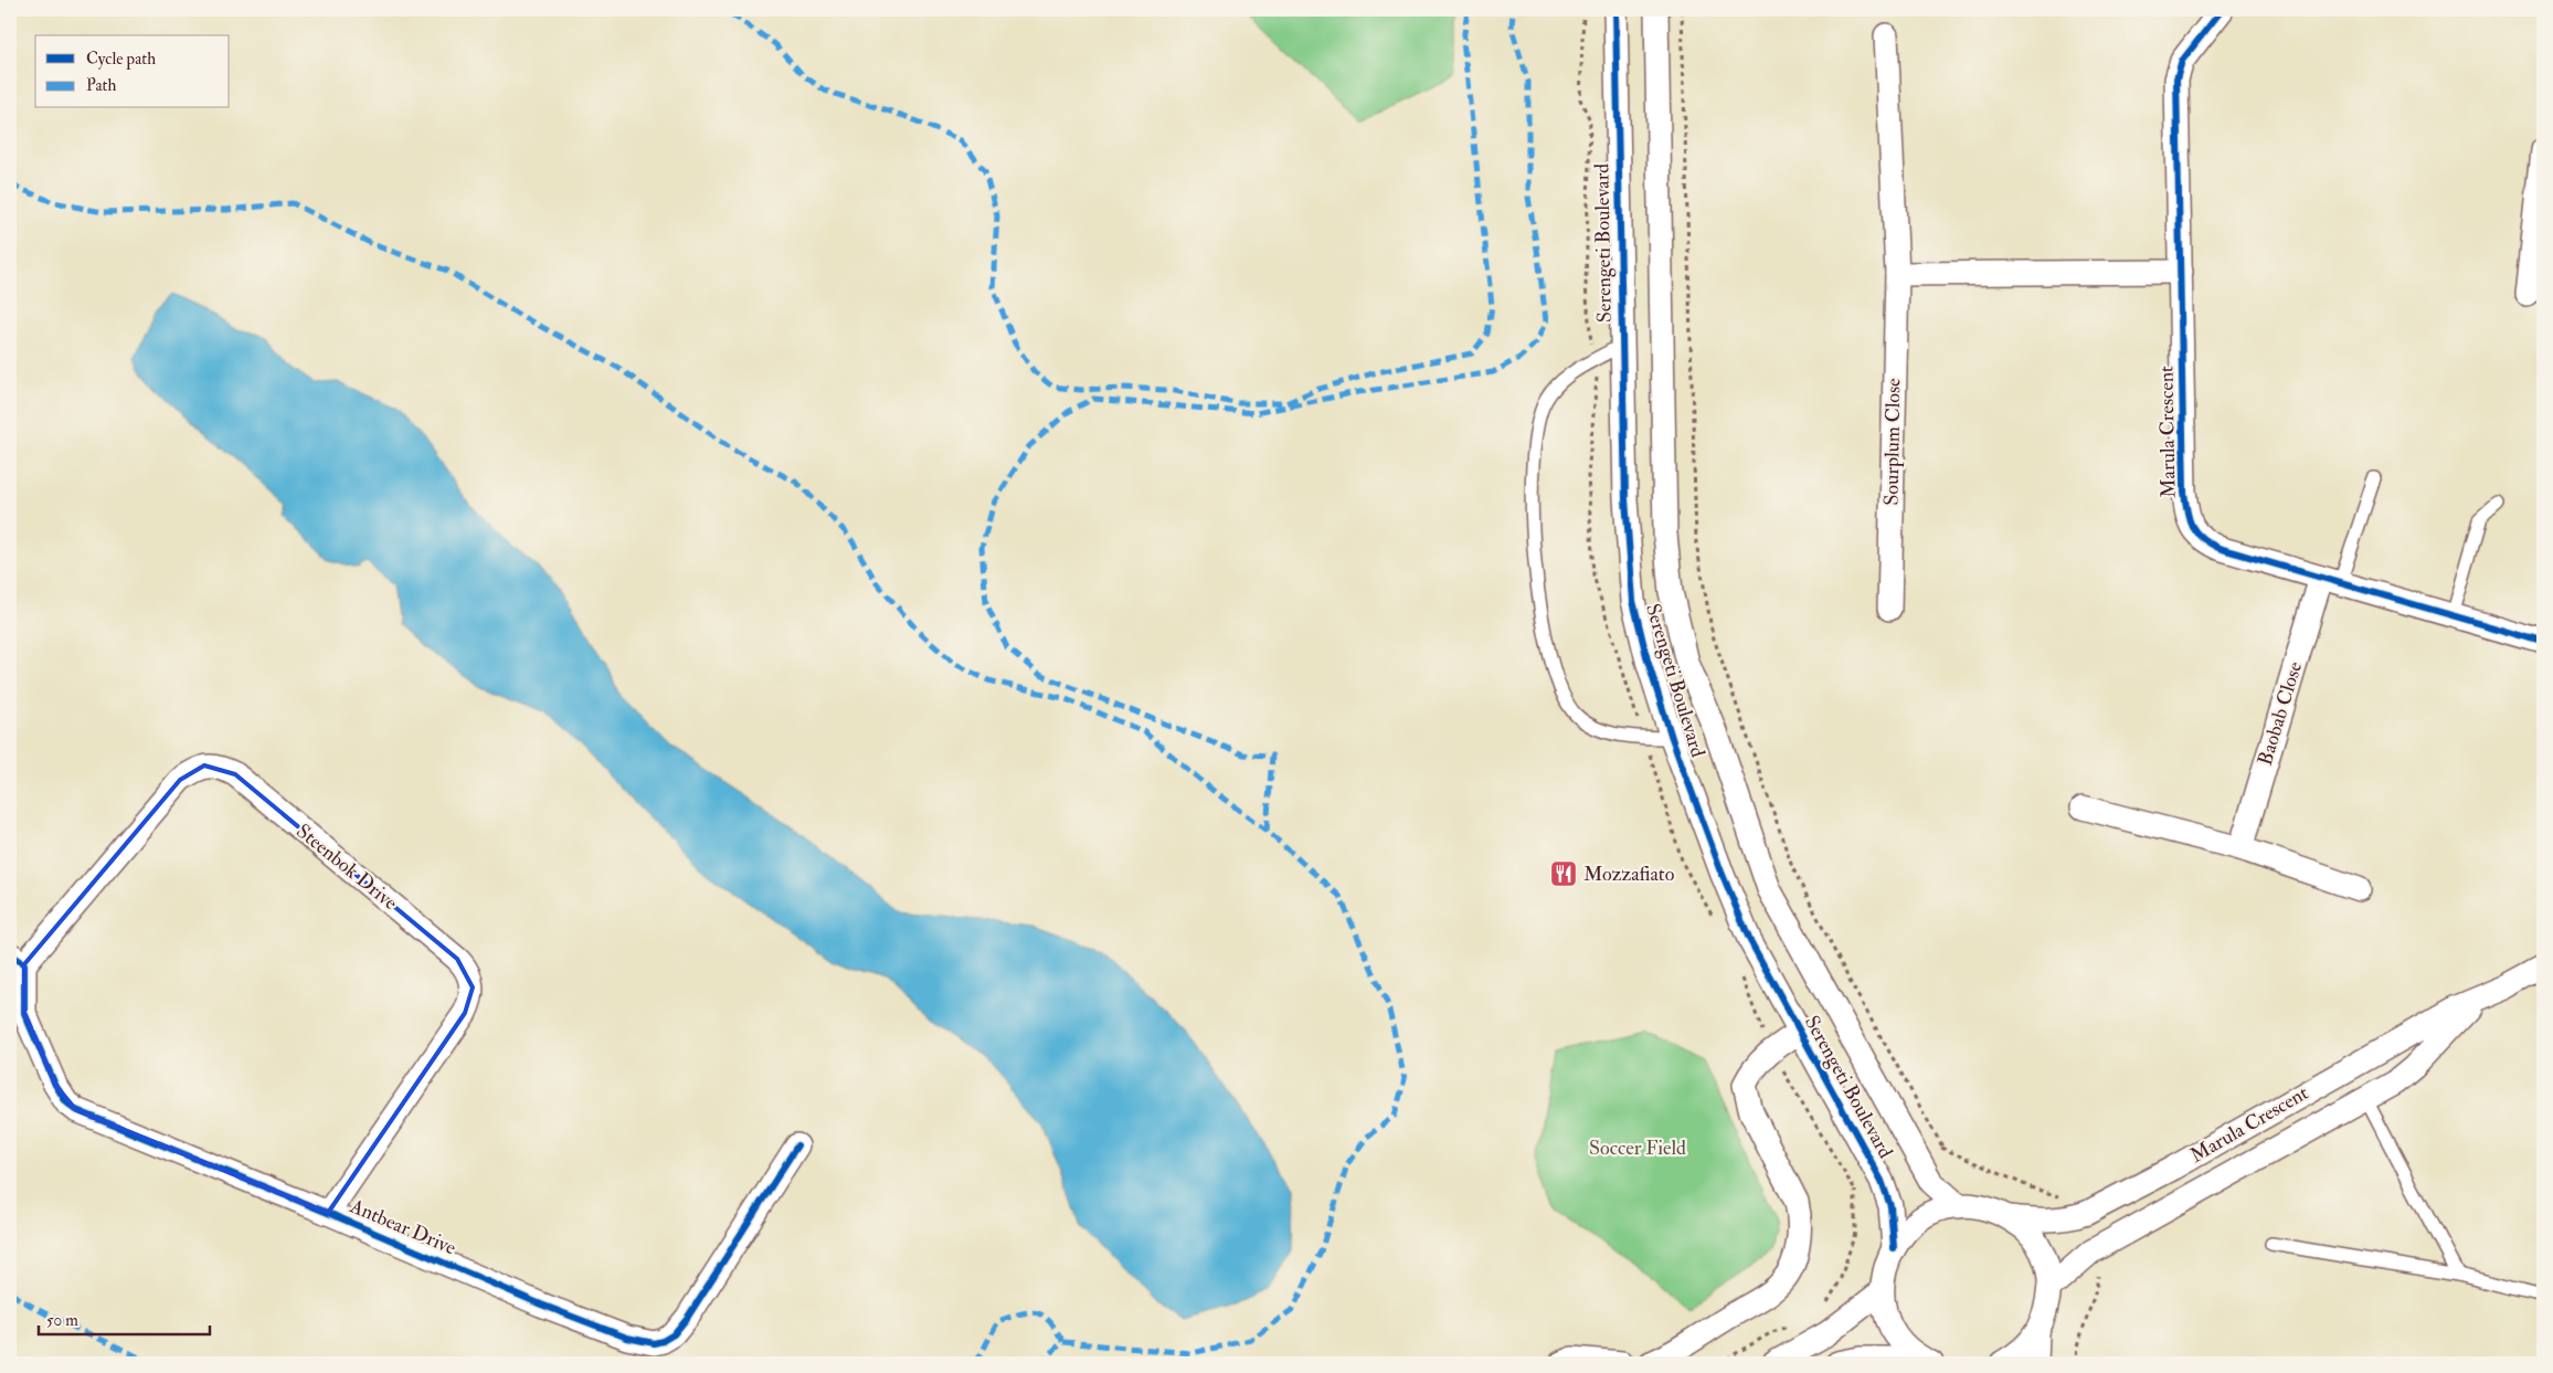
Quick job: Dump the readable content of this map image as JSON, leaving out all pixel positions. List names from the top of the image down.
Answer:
{
  "streets": {
    "street": [
      "Serengeti Boulevard",
      "Marula Crescent",
      "Sourplum Close",
      "Baobab Close",
      "Steenbok Drive",
      "Antbear Drive"
    ]
  },
  "crossings": [
    ["Marula Crescent", "Baobab Close"],
    ["Steenbok Drive", "Antbear Drive"]
  ],
  "parks": ["Soccer Field"],
  "places": {
    "restaurant": ["Mozzafiato"]
  },
  "legend": ["Cycle path", "Path"],
  "scale_bar": "50 m"
}
